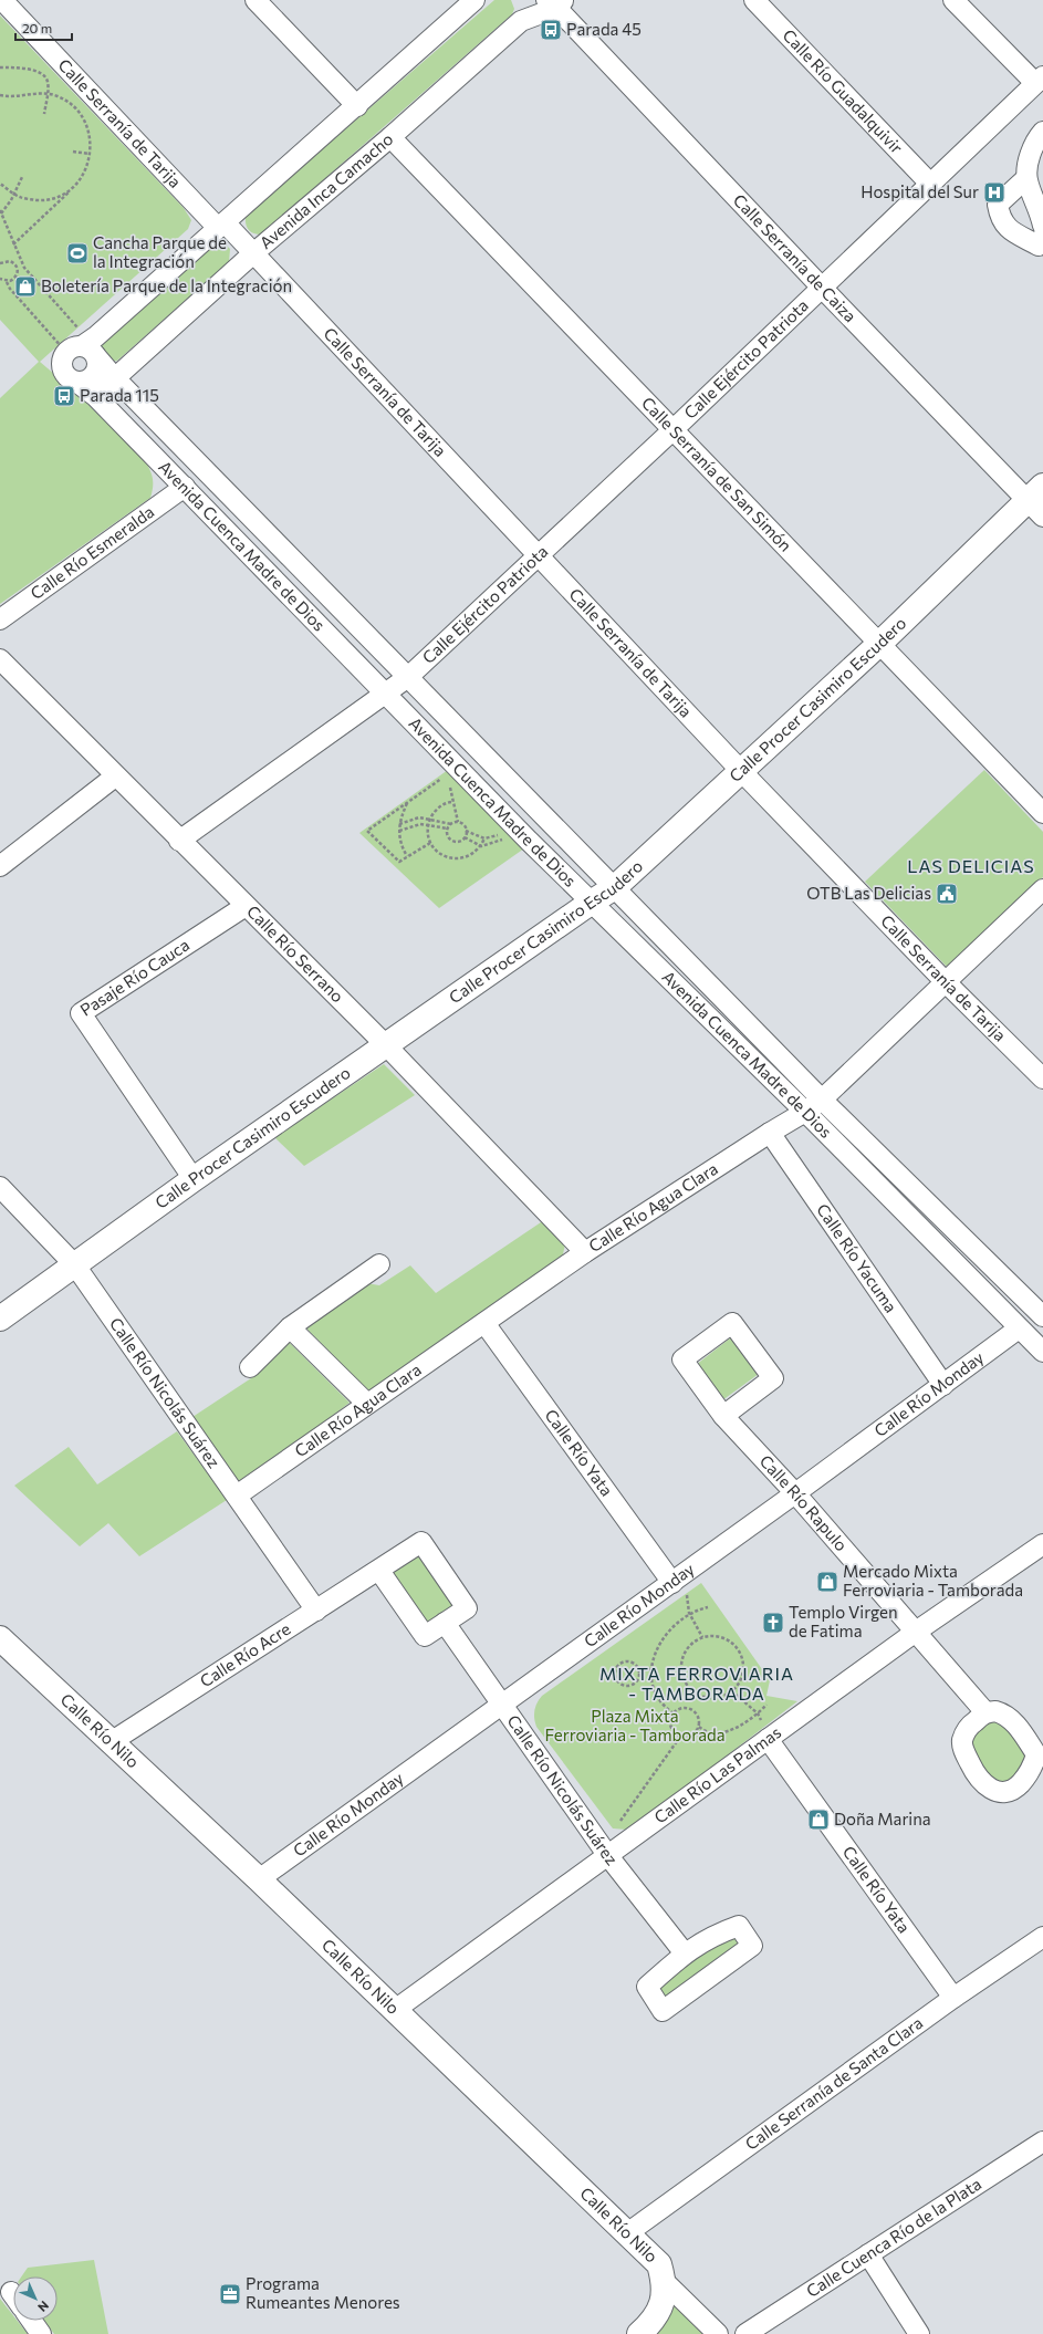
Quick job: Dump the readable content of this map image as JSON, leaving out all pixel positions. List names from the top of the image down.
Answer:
{
  "streets": {
    "main road": ["Calle Procer Casimiro Escudero", "Calle Río Nilo"],
    "street": [
      "Calle Río Guadalquivir",
      "Calle Serranía de Tarija",
      "Avenida Inca Camacho",
      "Calle Serranía de Caiza",
      "Calle Ejército Patriota",
      "Calle Serranía de San Simón",
      "Avenida Cuenca Madre de Dios",
      "Calle Río Esmeralda",
      "Calle Río Serrano",
      "Pasaje Río Cauca",
      "Calle Río Agua Clara",
      "Calle Río Yacuma",
      "Calle Río Nicolás Suárez",
      "Calle Río Monday",
      "Calle Río Yata",
      "Calle Río Rapulo",
      "Calle Río Acre",
      "Calle Río Las Palmas",
      "Calle Serranía de Santa Clara",
      "Calle Cuenca Río de la Plata"
    ]
  },
  "crossings": [
    ["Calle Río Guadalquivir", "Calle Ejército Patriota"],
    ["Calle Serranía de Tarija", "Avenida Inca Camacho"],
    ["Calle Serranía de Tarija", "Calle Ejército Patriota"],
    ["Calle Serranía de Tarija", "Calle Procer Casimiro Escudero"],
    ["Calle Serranía de Tarija", "Calle Río Agua Clara"],
    ["Avenida Inca Camacho", "Calle Serranía de Caiza"],
    ["Avenida Inca Camacho", "Calle Serranía de San Simón"],
    ["Avenida Inca Camacho", "Avenida Cuenca Madre de Dios"],
    ["Calle Serranía de Caiza", "Calle Ejército Patriota"],
    ["Calle Serranía de Caiza", "Calle Procer Casimiro Escudero"],
    ["Calle Ejército Patriota", "Calle Serranía de San Simón"],
    ["Calle Ejército Patriota", "Avenida Cuenca Madre de Dios"],
    ["Calle Serranía de San Simón", "Calle Procer Casimiro Escudero"],
    ["Avenida Cuenca Madre de Dios", "Calle Río Esmeralda"],
    ["Avenida Cuenca Madre de Dios", "Calle Procer Casimiro Escudero"],
    ["Avenida Cuenca Madre de Dios", "Calle Río Agua Clara"],
    ["Avenida Cuenca Madre de Dios", "Calle Río Monday"],
    ["Calle Procer Casimiro Escudero", "Calle Río Serrano"],
    ["Calle Procer Casimiro Escudero", "Pasaje Río Cauca"],
    ["Calle Procer Casimiro Escudero", "Calle Río Nicolás Suárez"],
    ["Calle Río Serrano", "Pasaje Río Cauca"],
    ["Calle Río Serrano", "Calle Río Agua Clara"],
    ["Calle Río Agua Clara", "Calle Río Yacuma"],
    ["Calle Río Agua Clara", "Calle Río Nicolás Suárez"],
    ["Calle Río Agua Clara", "Calle Río Yata"],
    ["Calle Río Yacuma", "Calle Río Monday"],
    ["Calle Río Nicolás Suárez", "Calle Río Monday"],
    ["Calle Río Nicolás Suárez", "Calle Río Acre"],
    ["Calle Río Nicolás Suárez", "Calle Río Las Palmas"],
    ["Calle Río Monday", "Calle Río Yata"],
    ["Calle Río Monday", "Calle Río Rapulo"],
    ["Calle Río Monday", "Calle Río Nilo"],
    ["Calle Río Yata", "Calle Río Las Palmas"],
    ["Calle Río Yata", "Calle Serranía de Santa Clara"],
    ["Calle Río Rapulo", "Calle Río Las Palmas"],
    ["Calle Río Acre", "Calle Río Nilo"],
    ["Calle Río Nilo", "Calle Río Las Palmas"],
    ["Calle Río Nilo", "Calle Serranía de Santa Clara"]
  ],
  "districts": ["LAS DELICIAS", "MIXTA FERROVIARIA - TAMBORADA"],
  "parks": ["Plaza Mixta Ferroviaria - Tamborada"],
  "places": {
    "bus stop": ["Parada 45", "Parada 115"],
    "hospital": ["Hospital del Sur"],
    "sports": ["Cancha Parque de la Integración"],
    "shop": ["Boletería Parque de la Integración", "Mercado Mixta Ferroviaria - Tamborada", "Doña Marina"],
    "public building": ["OTB Las Delicias"],
    "church": ["Templo Virgen de Fatima"],
    "office": ["Programa Rumeantes Menores"]
  },
  "scale_bar": "20 m",
  "north": "bottom right"
}
